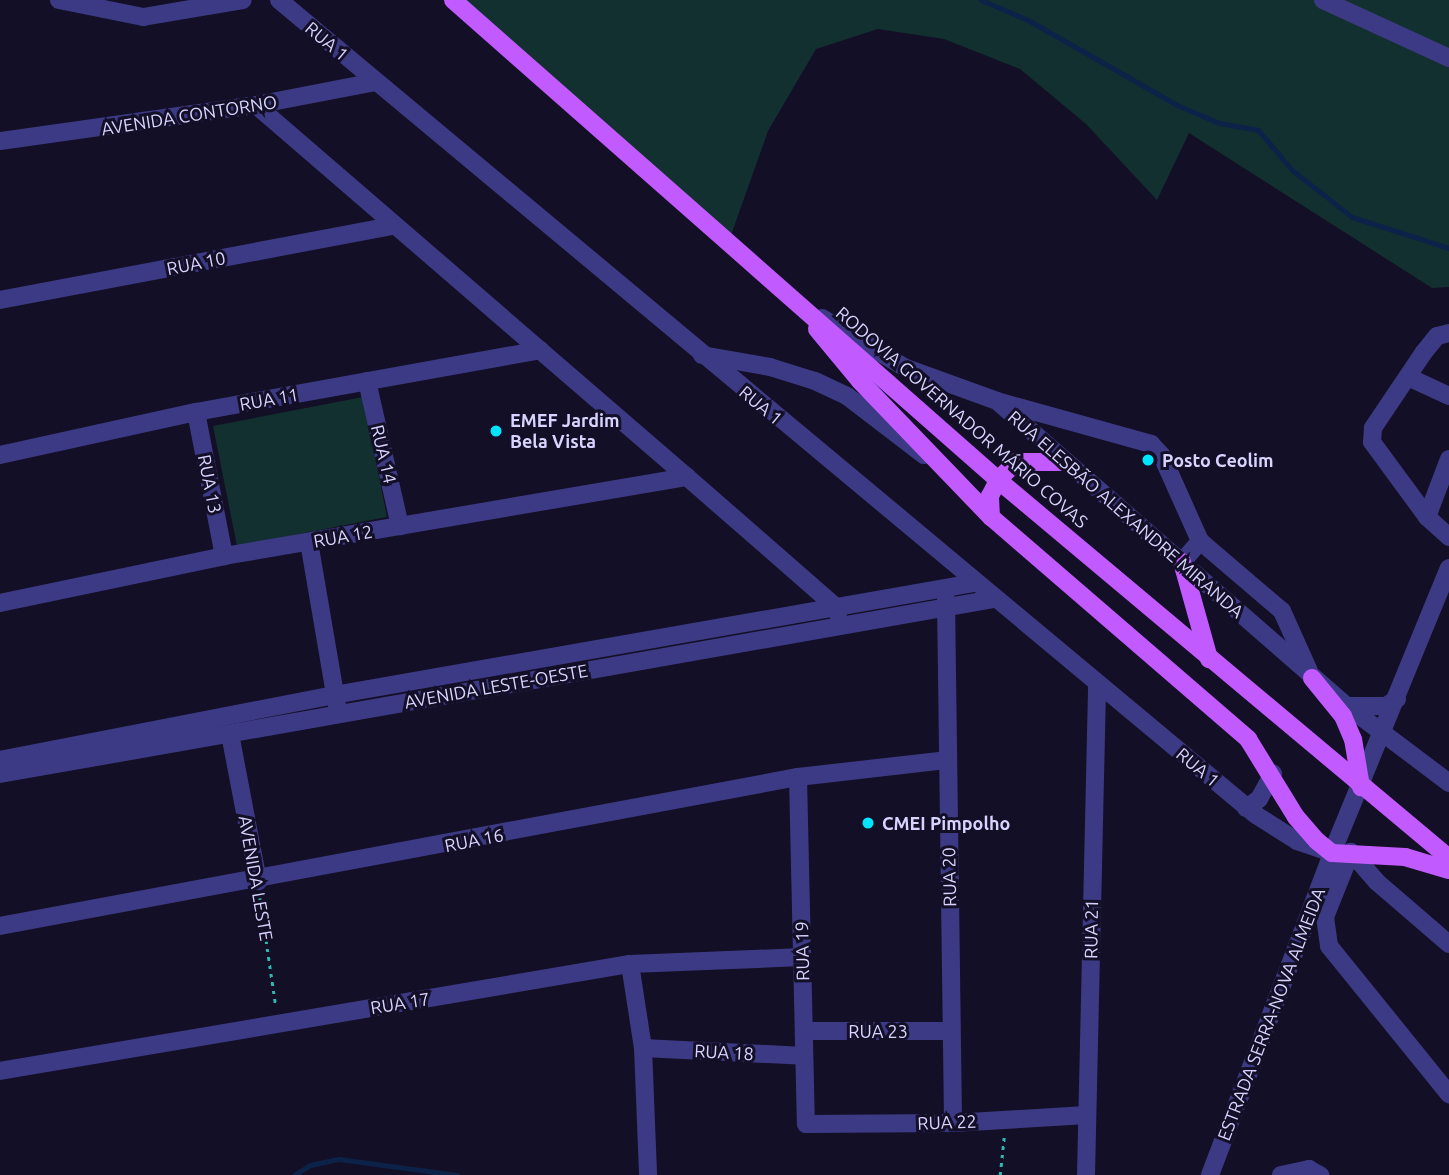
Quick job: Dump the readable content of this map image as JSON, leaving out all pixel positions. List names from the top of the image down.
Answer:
{
  "streets": {
    "main road": ["RODOVIA GOVERNADOR MÁRIO COVAS"],
    "street": [
      "RUA 1",
      "AVENIDA CONTORNO",
      "RUA 10",
      "RUA 11",
      "RUA 14",
      "RUA 13",
      "RUA ELESBÃO ALEXANDRE MIRANDA",
      "RUA 12",
      "AVENIDA LESTE-OESTE",
      "RUA 16",
      "RUA 20",
      "AVENIDA LESTE",
      "RUA 21",
      "RUA 19",
      "RUA 17",
      "ESTRADA SERRA-NOVA ALMEIDA",
      "RUA 23",
      "RUA 18",
      "RUA 22"
    ]
  },
  "crossings": [
    ["RUA 1", "AVENIDA CONTORNO"],
    ["RUA 1", "AVENIDA LESTE-OESTE"],
    ["RUA 1", "RUA 21"],
    ["RUA 1", "ESTRADA SERRA-NOVA ALMEIDA"],
    ["RUA 11", "RUA 14"],
    ["RUA 11", "RUA 13"],
    ["RODOVIA GOVERNADOR MÁRIO COVAS", "RUA ELESBÃO ALEXANDRE MIRANDA"],
    ["RUA 14", "RUA 12"],
    ["RUA 13", "RUA 12"],
    ["AVENIDA LESTE-OESTE", "RUA 20"],
    ["AVENIDA LESTE-OESTE", "AVENIDA LESTE"],
    ["RUA 16", "RUA 20"],
    ["RUA 16", "AVENIDA LESTE"],
    ["RUA 16", "RUA 19"],
    ["RUA 20", "RUA 23"],
    ["RUA 20", "RUA 22"],
    ["AVENIDA LESTE", "RUA 17"],
    ["RUA 21", "RUA 22"],
    ["RUA 19", "RUA 17"],
    ["RUA 19", "RUA 23"],
    ["RUA 19", "RUA 18"],
    ["RUA 19", "RUA 22"]
  ],
  "places": ["EMEF Jardim Bela Vista", "Posto Ceolim", "CMEI Pimpolho"]
}
